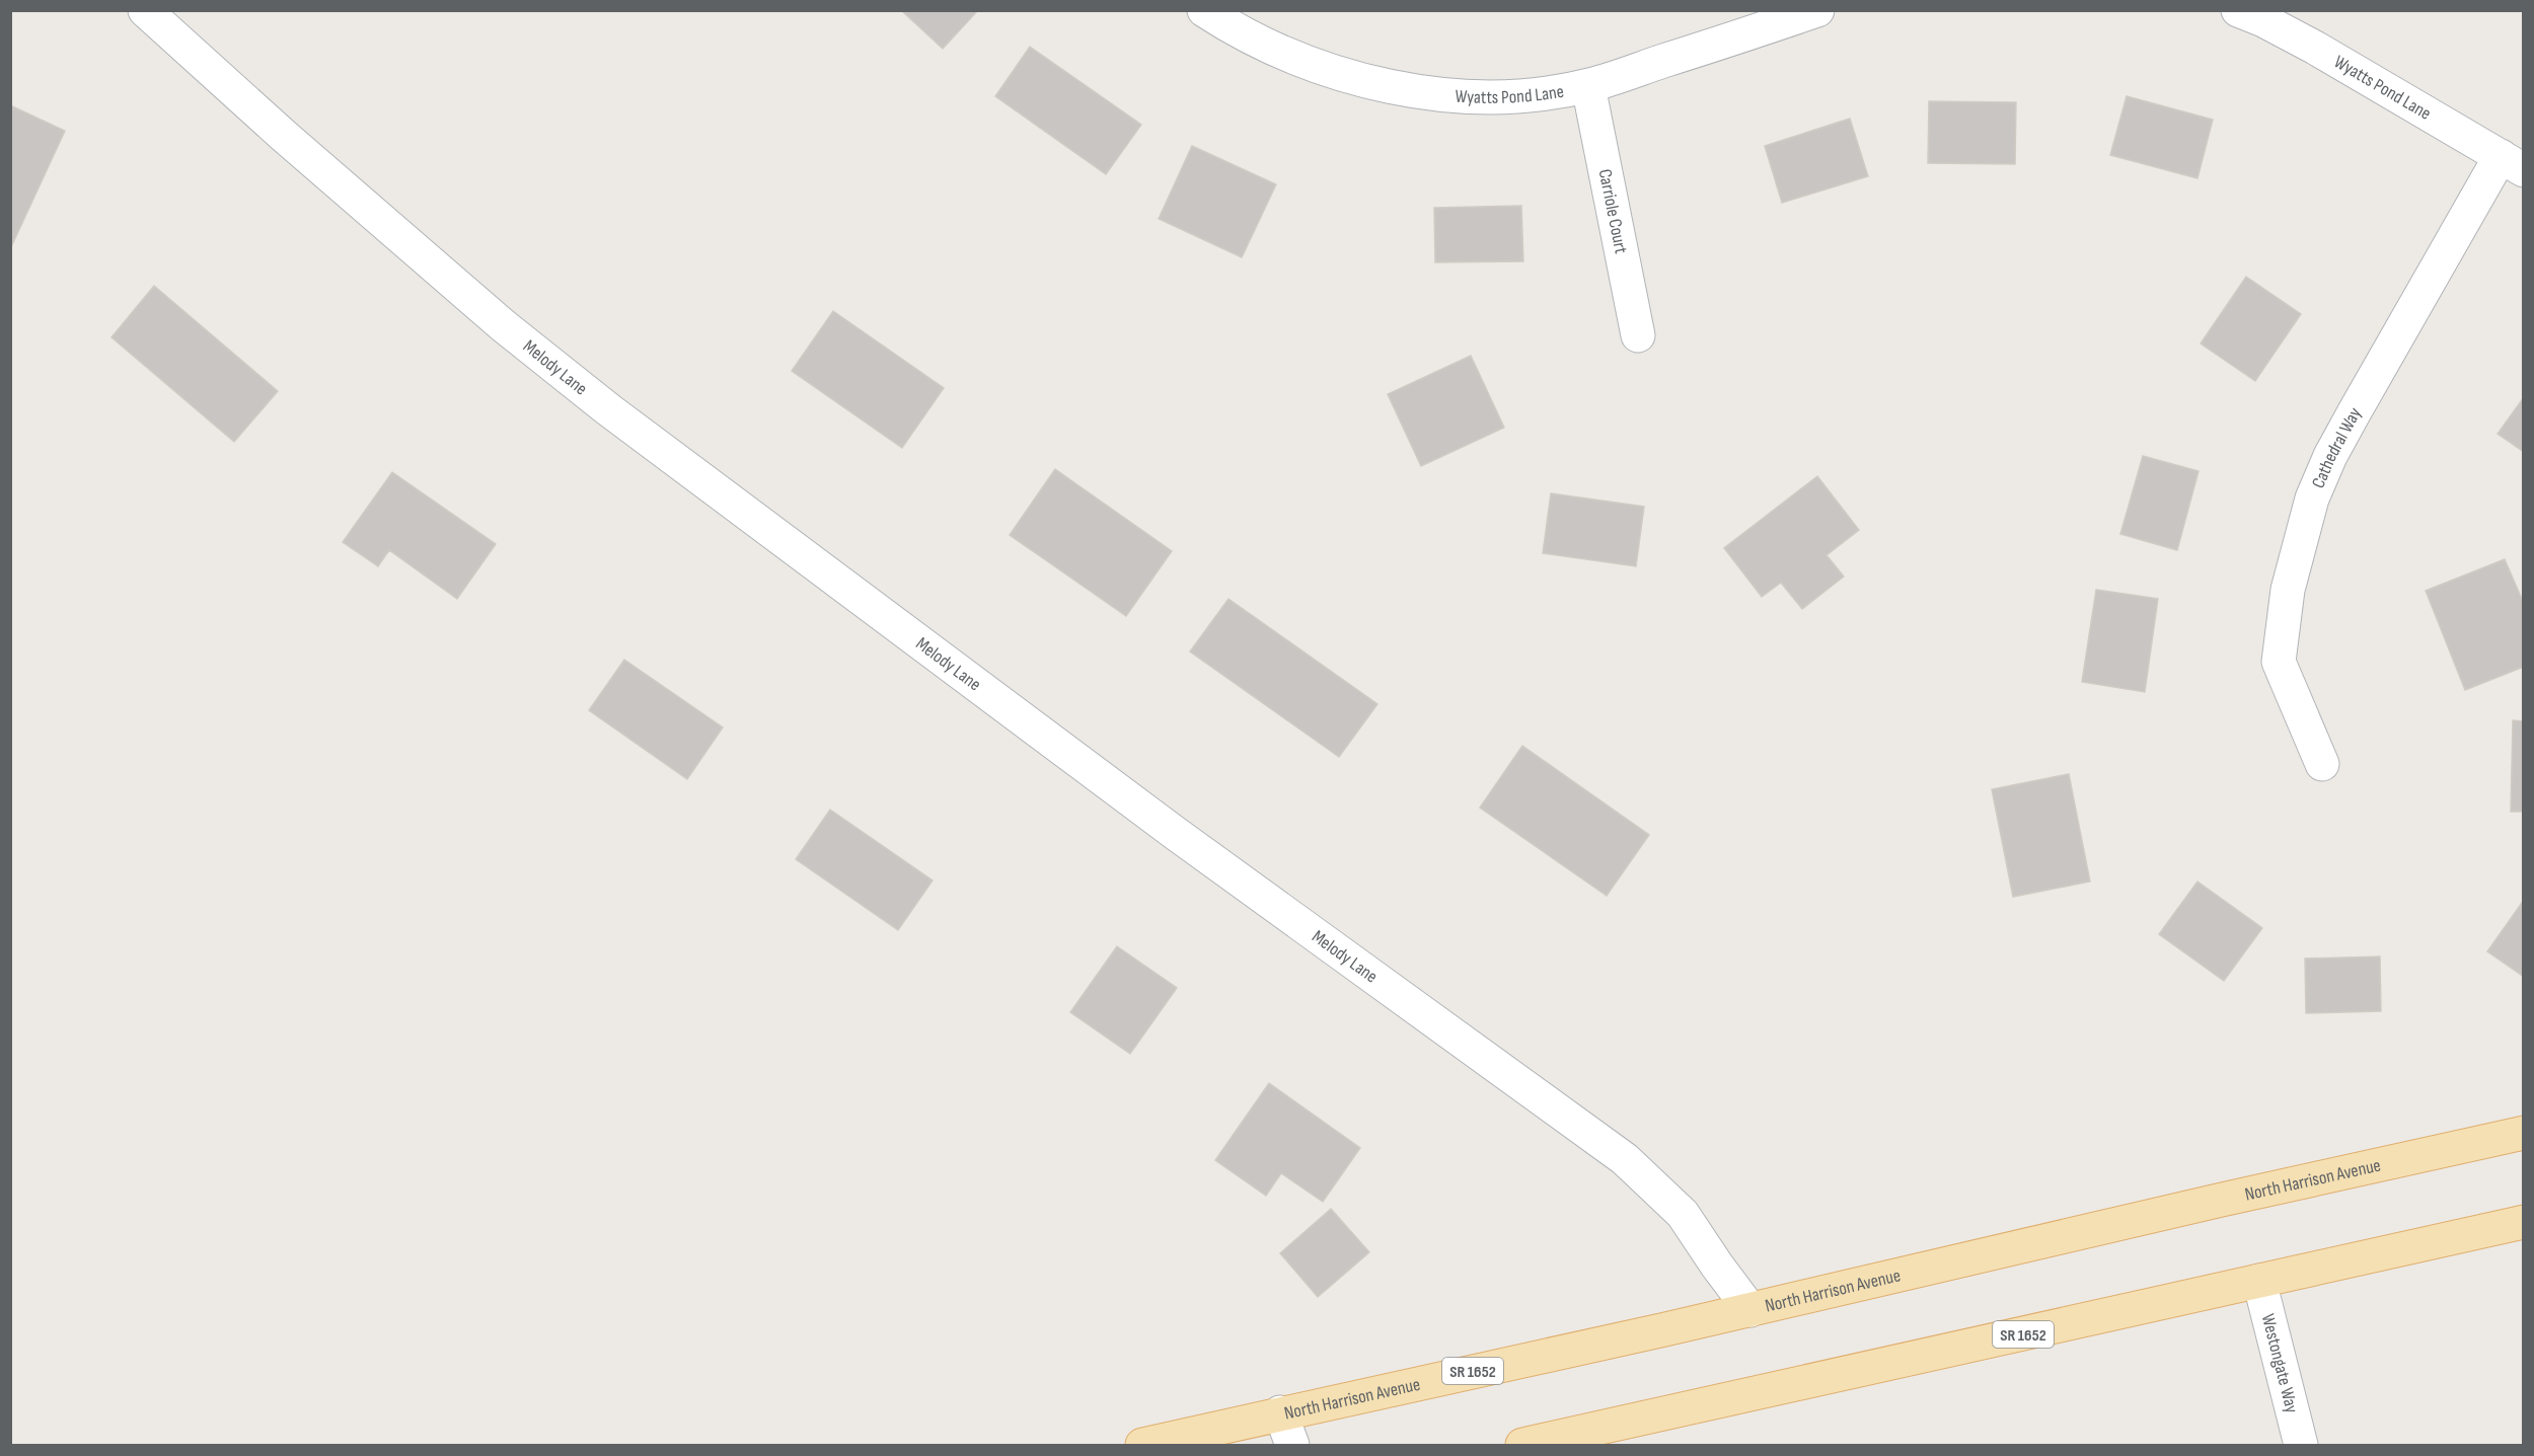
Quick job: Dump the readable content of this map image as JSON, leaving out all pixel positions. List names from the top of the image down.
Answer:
{
  "streets": {
    "main road": ["North Harrison Avenue", "SR 1652"],
    "street": [
      "Wyatts Pond Lane",
      "Carriole Court",
      "Melody Lane",
      "Cathedral Way",
      "Westongate Way"
    ]
  },
  "crossings": [
    ["Wyatts Pond Lane", "Carriole Court"],
    ["Wyatts Pond Lane", "Cathedral Way"],
    ["Melody Lane", "North Harrison Avenue"],
    ["SR 1652", "Westongate Way"]
  ]
}
